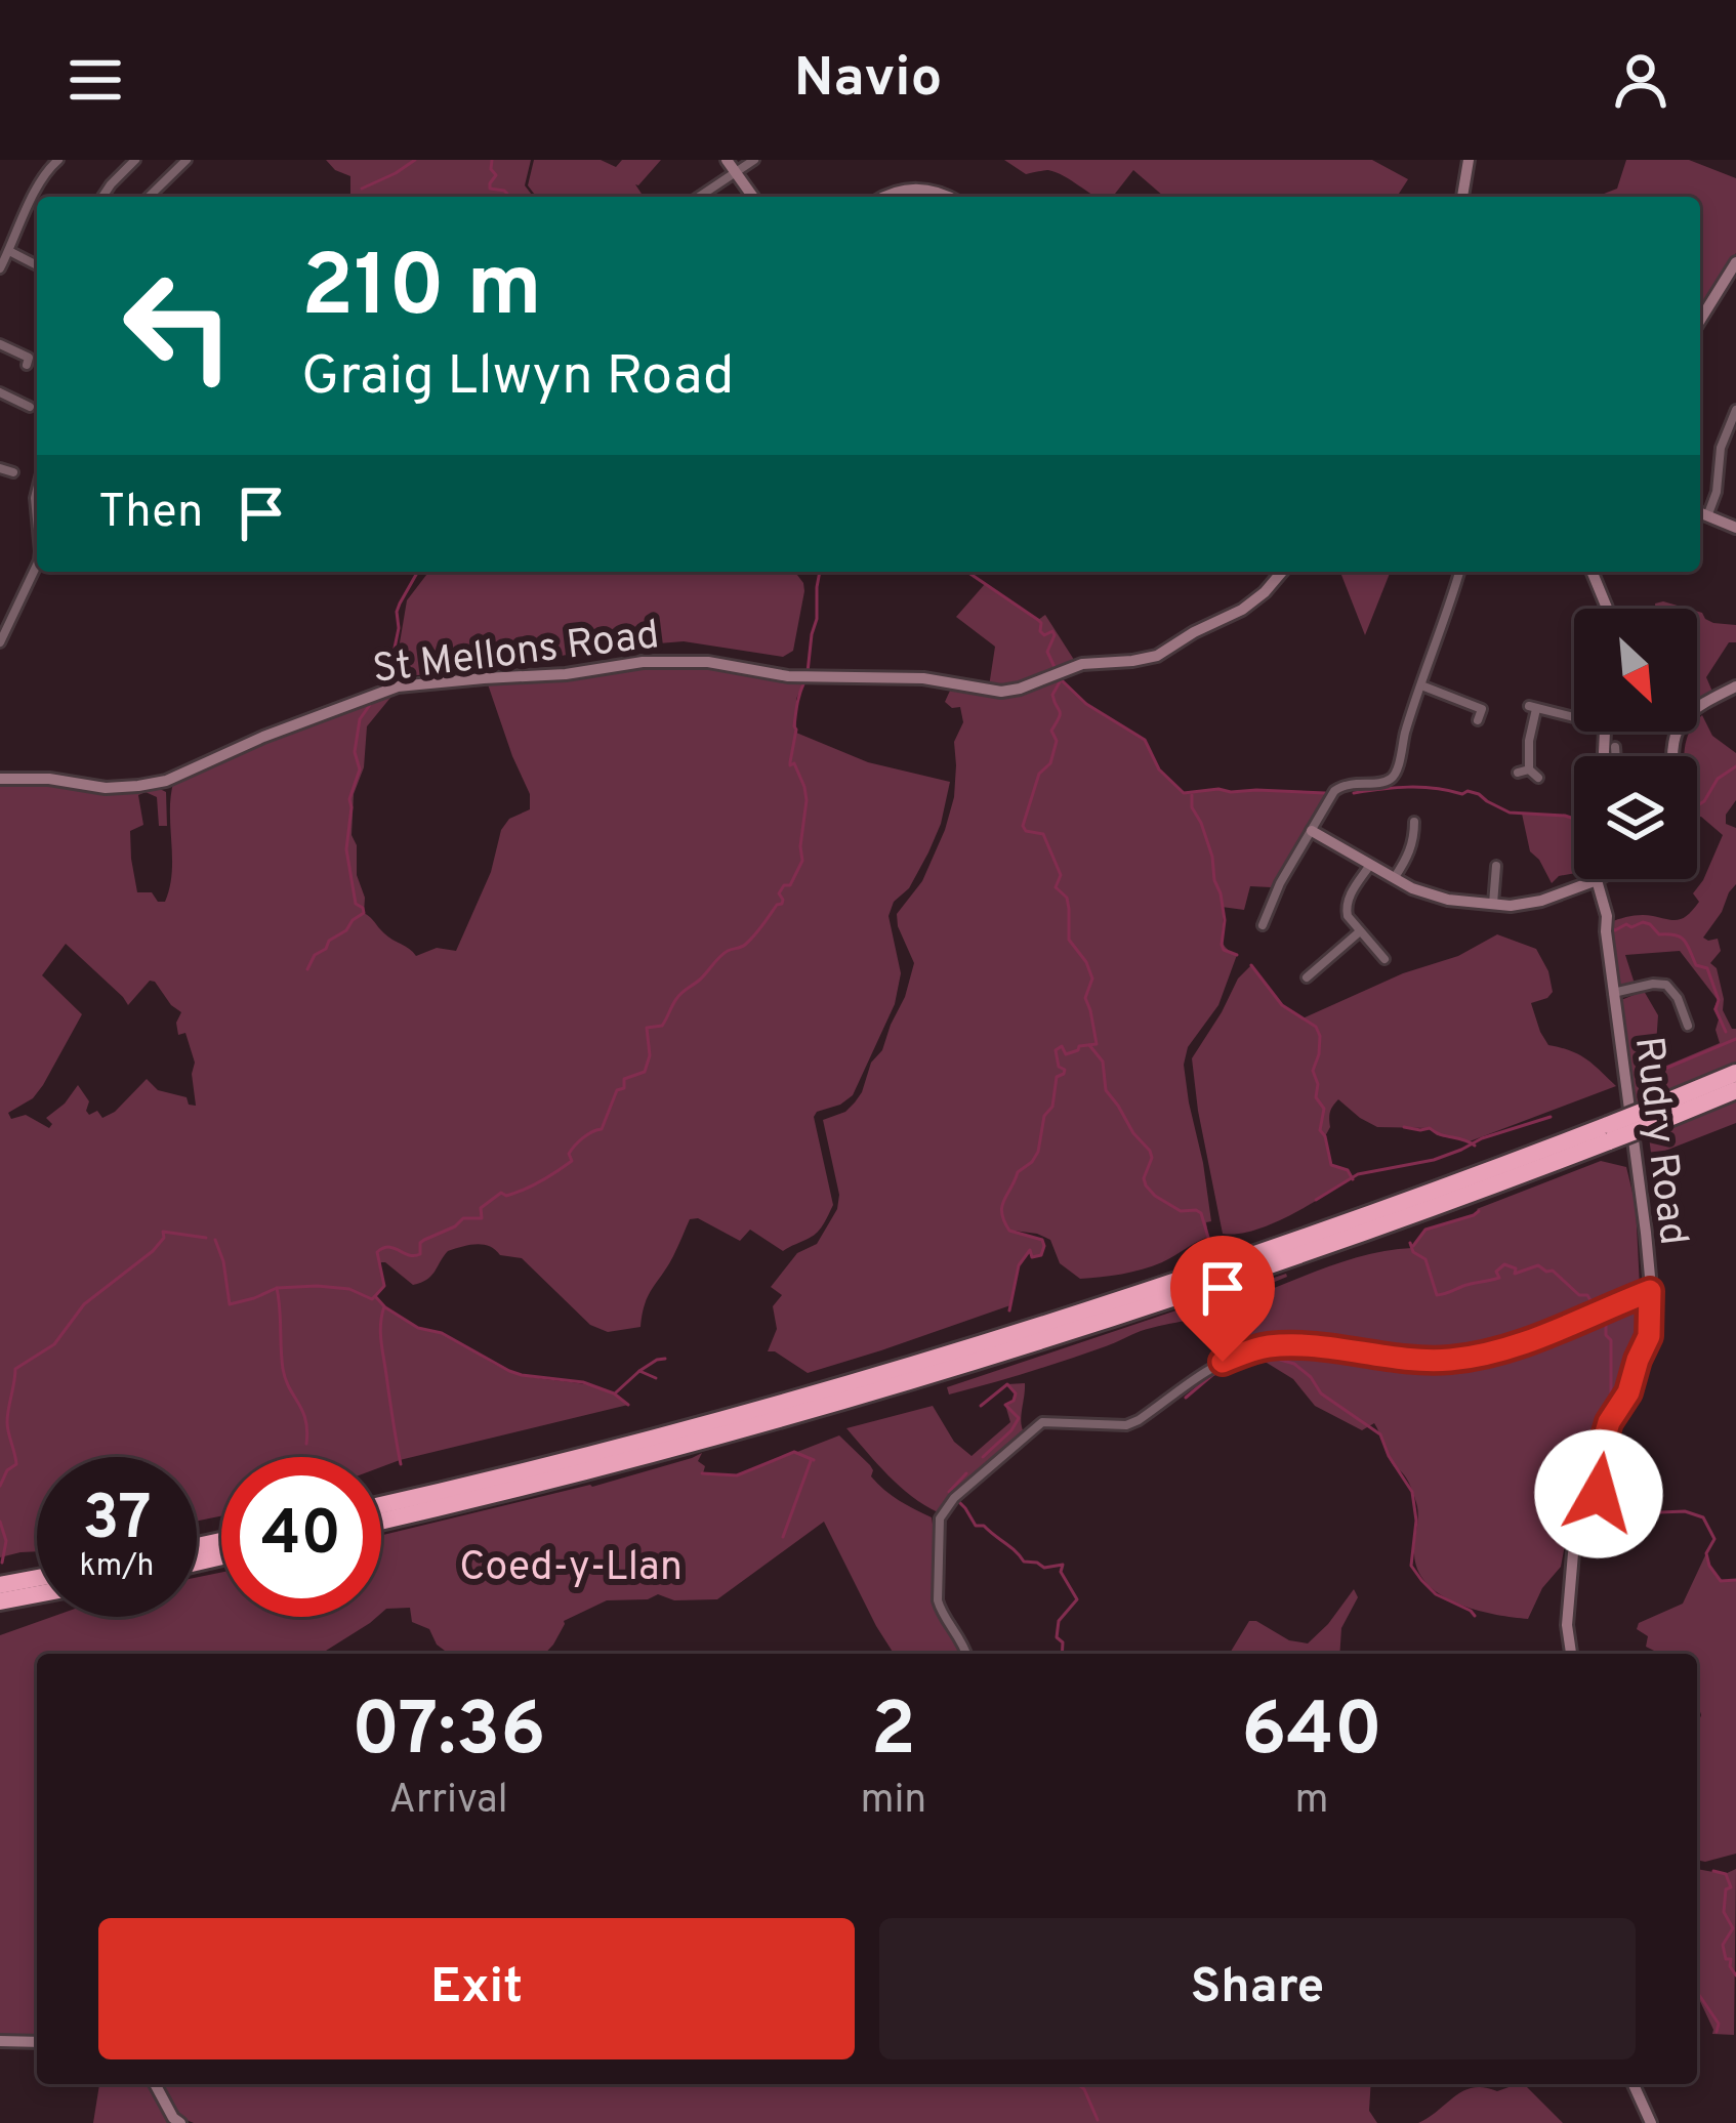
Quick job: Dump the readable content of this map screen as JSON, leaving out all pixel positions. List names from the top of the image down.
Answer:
{
  "streets": {
    "street": ["St Mellons Road", "Rudry Road"]
  },
  "parks": ["Coed-y-Llan"],
  "north": "bottom right",
  "page": {
    "header": "Navio",
    "turn": ["210 m", "Graig Llwyn Road"],
    "then": "Then",
    "speed": "37 km/h",
    "limit": "40",
    "eta": [
      "07:36",
      "Arrival",
      "2",
      "min",
      "640",
      "m"
    ],
    "buttons": ["Exit", "Share"]
  }
}
